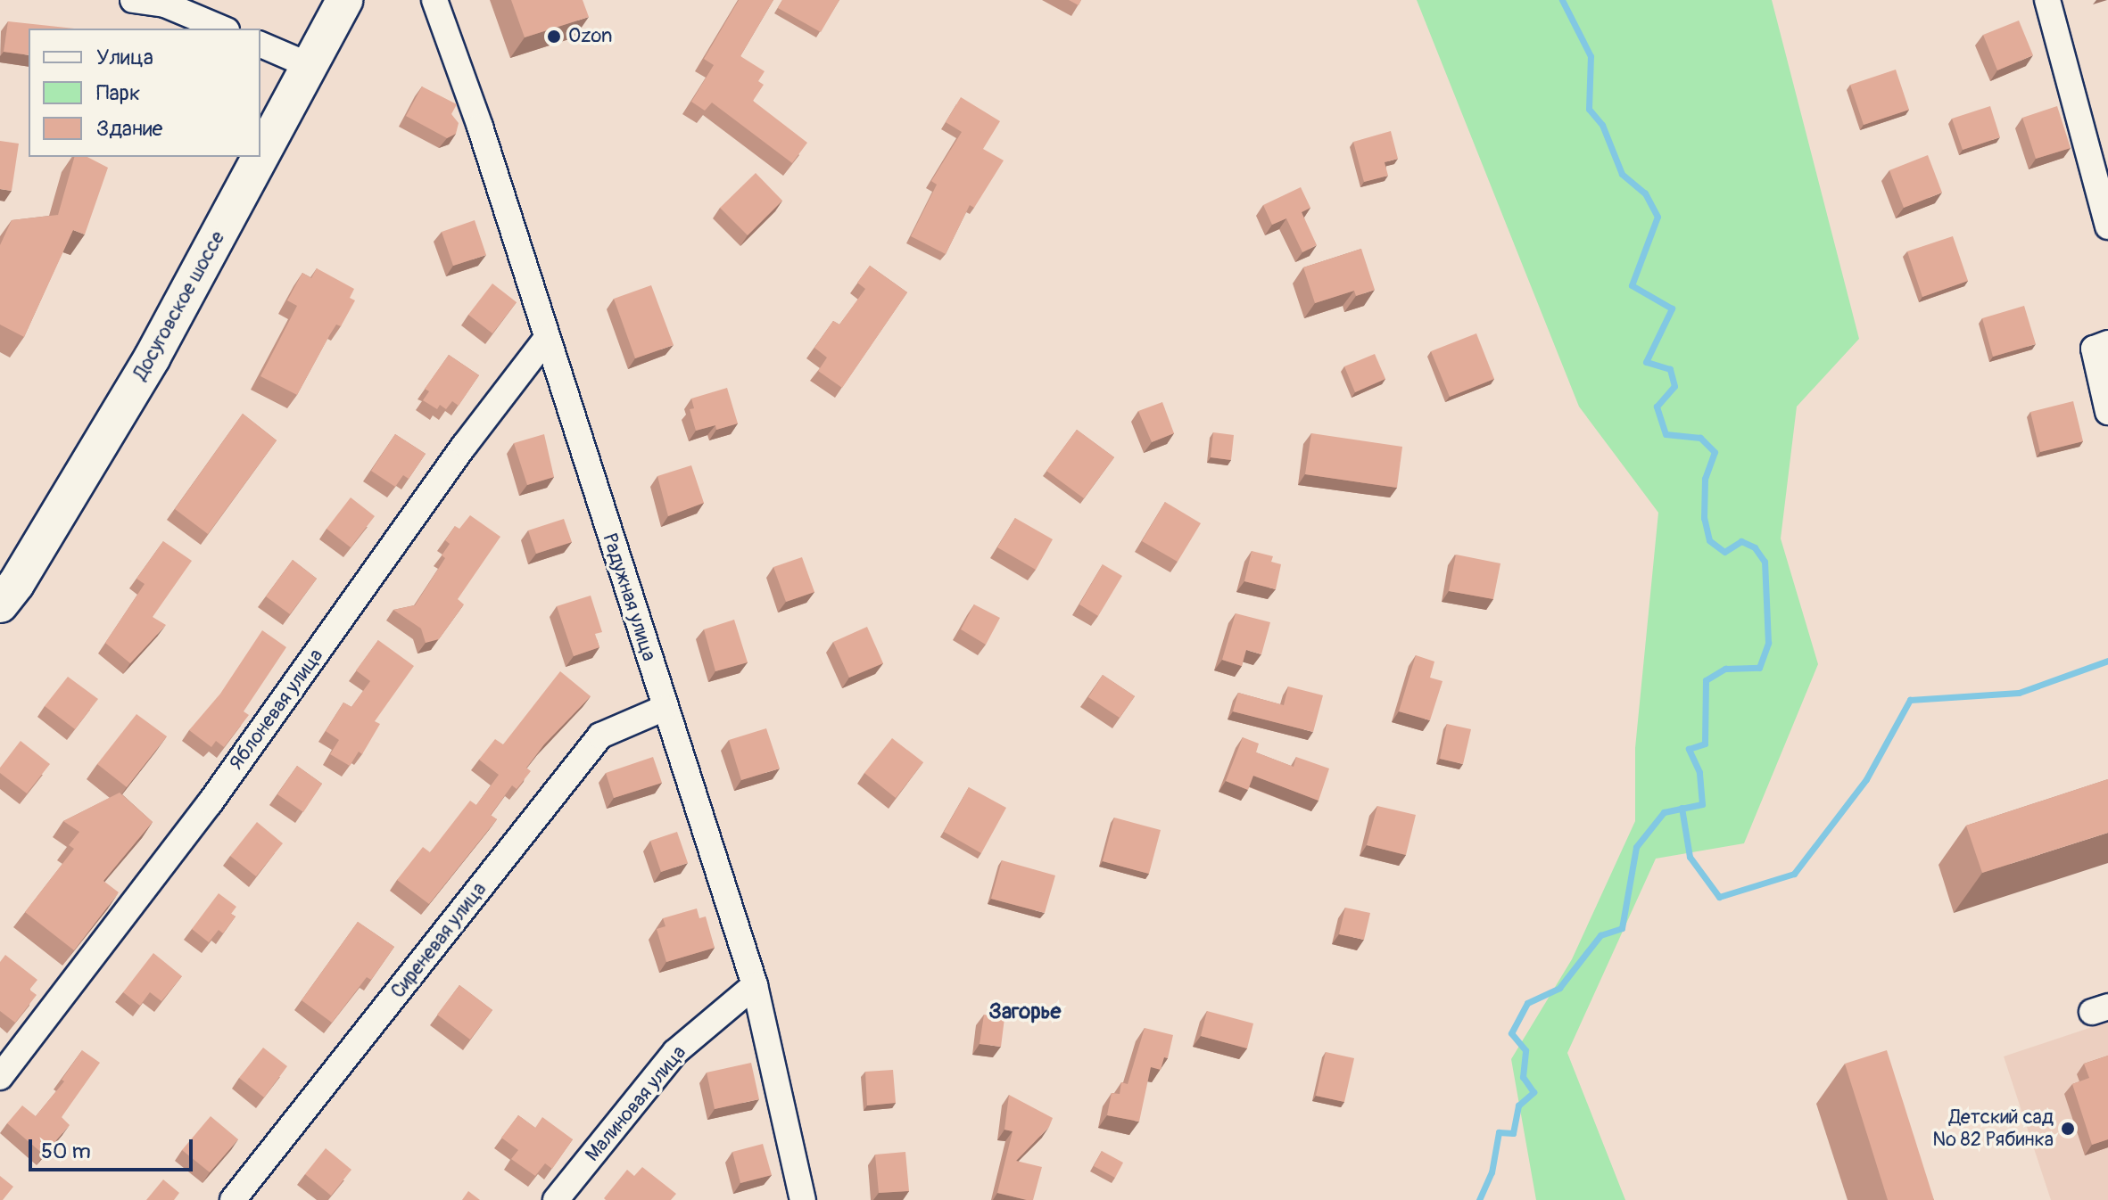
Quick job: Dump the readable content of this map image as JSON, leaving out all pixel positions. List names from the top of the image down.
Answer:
{
  "streets": {
    "main road": ["Досуговское шоссе"],
    "street": [
      "Радужная улица",
      "Яблоневая улица",
      "Сиреневая улица",
      "Малиновая улица"
    ]
  },
  "crossings": [
    ["Радужная улица", "Яблоневая улица"],
    ["Радужная улица", "Сиреневая улица"],
    ["Радужная улица", "Малиновая улица"]
  ],
  "districts": ["Загорье"],
  "places": ["Ozon", "Детский сад № 82 Рябинка"],
  "legend": ["Улица", "Парк", "Здание"],
  "scale_bar": "50 m"
}
